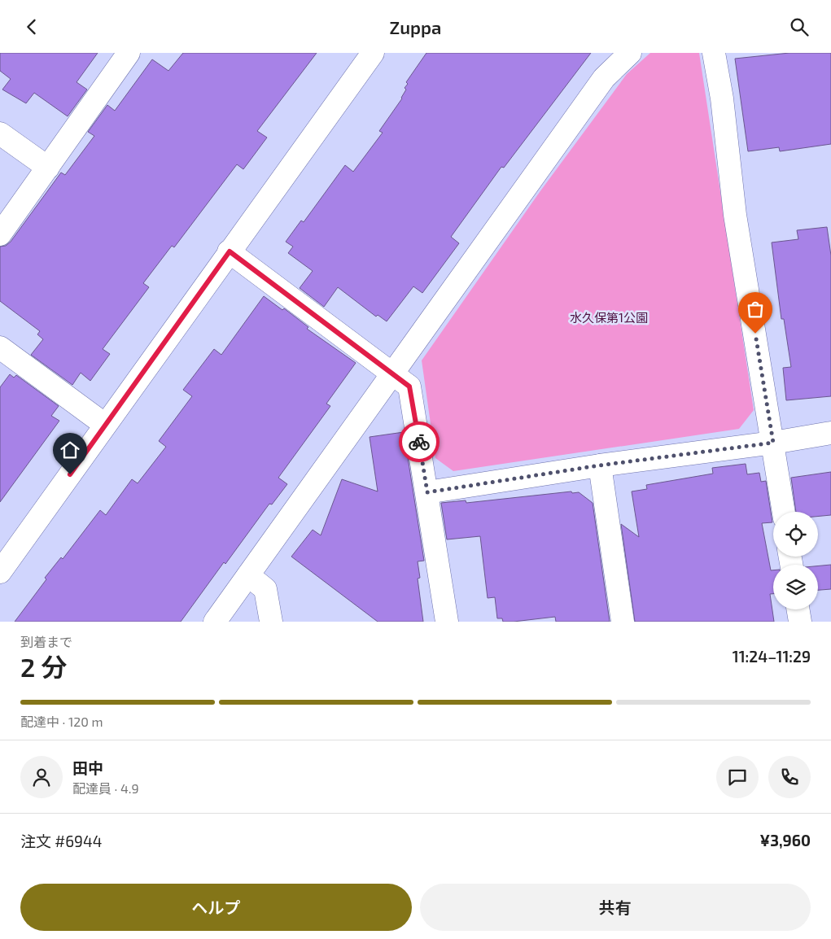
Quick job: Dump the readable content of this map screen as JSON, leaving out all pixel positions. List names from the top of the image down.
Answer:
{
  "parks": ["水久保第1公園"],
  "page": {
    "header": "Zuppa",
    "heading": ["2 分", "到着まで", "11:24–11:29"],
    "panel": [
      "田中",
      "配達員 · 4.9",
      "注文 #6944",
      "¥3,960"
    ],
    "bar": "配達中 · 120 m",
    "buttons": ["ヘルプ", "共有"]
  }
}
